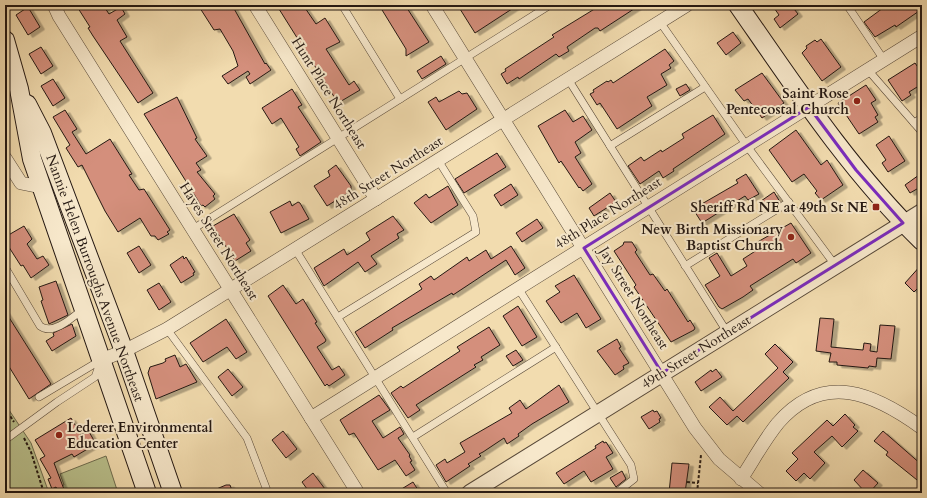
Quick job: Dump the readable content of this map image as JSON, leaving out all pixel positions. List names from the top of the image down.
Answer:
{
  "streets": {
    "main road": ["Nannie Helen Burroughs Avenue Northeast"],
    "street": [
      "Hunt Place Northeast",
      "48th Street Northeast",
      "48th Place Northeast",
      "Hayes Street Northeast",
      "Jay Street Northeast",
      "49th Street Northeast"
    ]
  },
  "crossings": [
    ["Hunt Place Northeast", "48th Street Northeast"],
    ["48th Street Northeast", "Hayes Street Northeast"],
    ["48th Street Northeast", "Nannie Helen Burroughs Avenue Northeast"],
    ["48th Street Northeast", "Jay Street Northeast"],
    ["48th Place Northeast", "Hayes Street Northeast"],
    ["48th Place Northeast", "Jay Street Northeast"],
    ["Jay Street Northeast", "49th Street Northeast"]
  ],
  "places": {
    "other": ["Saint Rose Pentecostal Church", "New Birth Missionary Baptist Church", "Lederer Environmental Education Center"],
    "transit": ["Sheriff Rd NE at 49th St NE"]
  }
}
